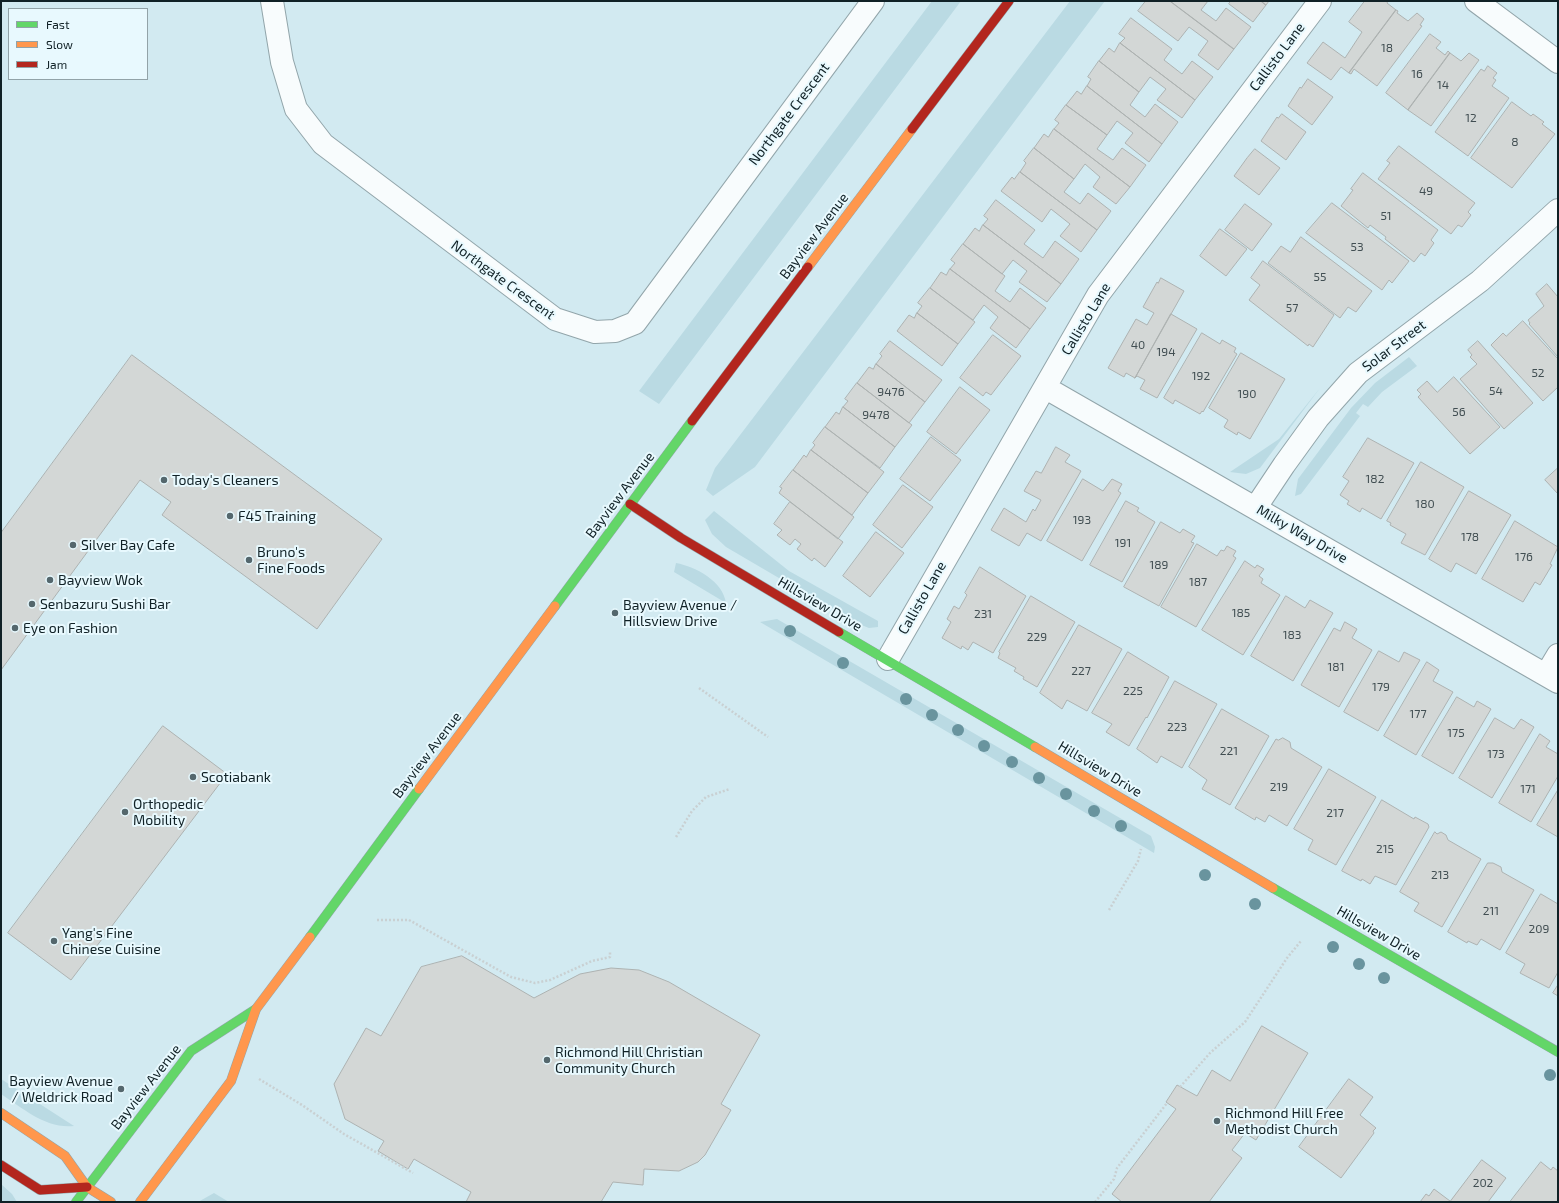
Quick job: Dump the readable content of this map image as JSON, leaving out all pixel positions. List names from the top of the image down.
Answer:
{
  "streets": {
    "main road": ["Bayview Avenue", "Hillsview Drive"],
    "street": [
      "Callisto Lane",
      "Northgate Crescent",
      "Solar Street",
      "Milky Way Drive"
    ]
  },
  "crossings": [
    ["Callisto Lane", "Milky Way Drive"],
    ["Callisto Lane", "Hillsview Drive"],
    ["Bayview Avenue", "Hillsview Drive"],
    ["Solar Street", "Milky Way Drive"]
  ],
  "places": [
    "Today's Cleaners",
    "F45 Training",
    "Silver Bay Cafe",
    "Bruno's Fine Foods",
    "Bayview Wok",
    "Senbazuru Sushi Bar",
    "Bayview Avenue / Hillsview Drive",
    "Eye on Fashion",
    "Scotiabank",
    "Orthopedic Mobility",
    "Yang's Fine Chinese Cuisine",
    "Richmond Hill Christian Community Church",
    "Bayview Avenue / Weldrick Road",
    "Richmond Hill Free Methodist Church"
  ],
  "house_numbers": [
    "18",
    "16",
    "14",
    "12",
    "8",
    "49",
    "51",
    "53",
    "55",
    "57",
    "40",
    "194",
    "52",
    "192",
    "54",
    "9476",
    "190",
    "56",
    "9478",
    "182",
    "180",
    "193",
    "178",
    "191",
    "176",
    "189",
    "187",
    "185",
    "231",
    "183",
    "229",
    "181",
    "227",
    "179",
    "225",
    "177",
    "223",
    "175",
    "221",
    "173",
    "219",
    "171",
    "217",
    "215",
    "213",
    "211",
    "209",
    "202"
  ],
  "legend": ["Fast", "Slow", "Jam"]
}
